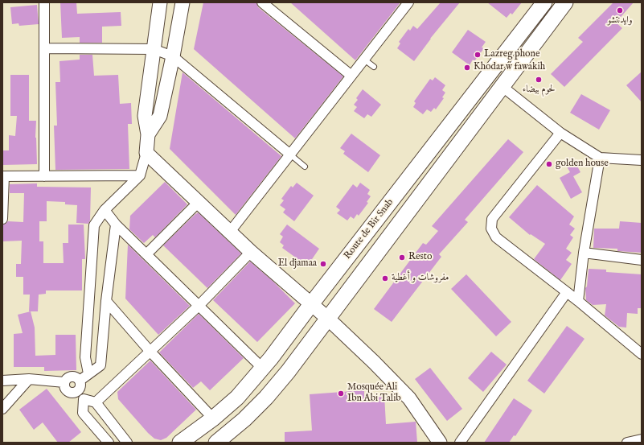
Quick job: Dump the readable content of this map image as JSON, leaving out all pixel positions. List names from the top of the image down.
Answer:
{
  "streets": {
    "main road": ["Route de Bir Snab"]
  },
  "places": [
    "وايدنتشو",
    "Lazreg phone",
    "Khodar w fawakih",
    "لحوم بيضاء",
    "golden house",
    "Resto",
    "El djamaa",
    "مفروشات و أغطية",
    "Mosquée Ali Ibn Abi Talib"
  ]
}
